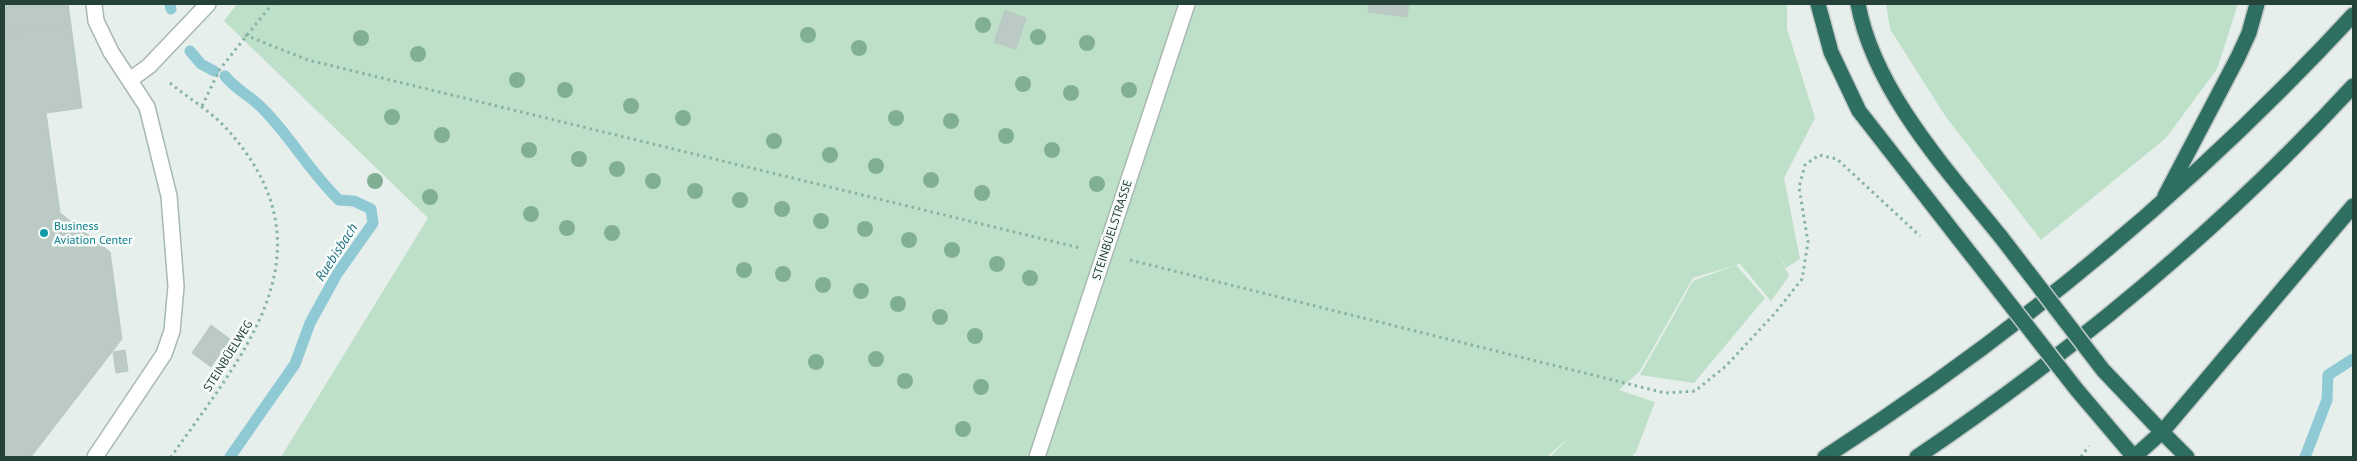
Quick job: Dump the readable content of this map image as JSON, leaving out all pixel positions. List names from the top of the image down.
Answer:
{
  "streets": {
    "street": ["STEINBÜELSTRASSE"],
    "path": ["STEINBÜELWEG"]
  },
  "water": ["Ruebisbach"],
  "places": ["Business Aviation Center"]
}
